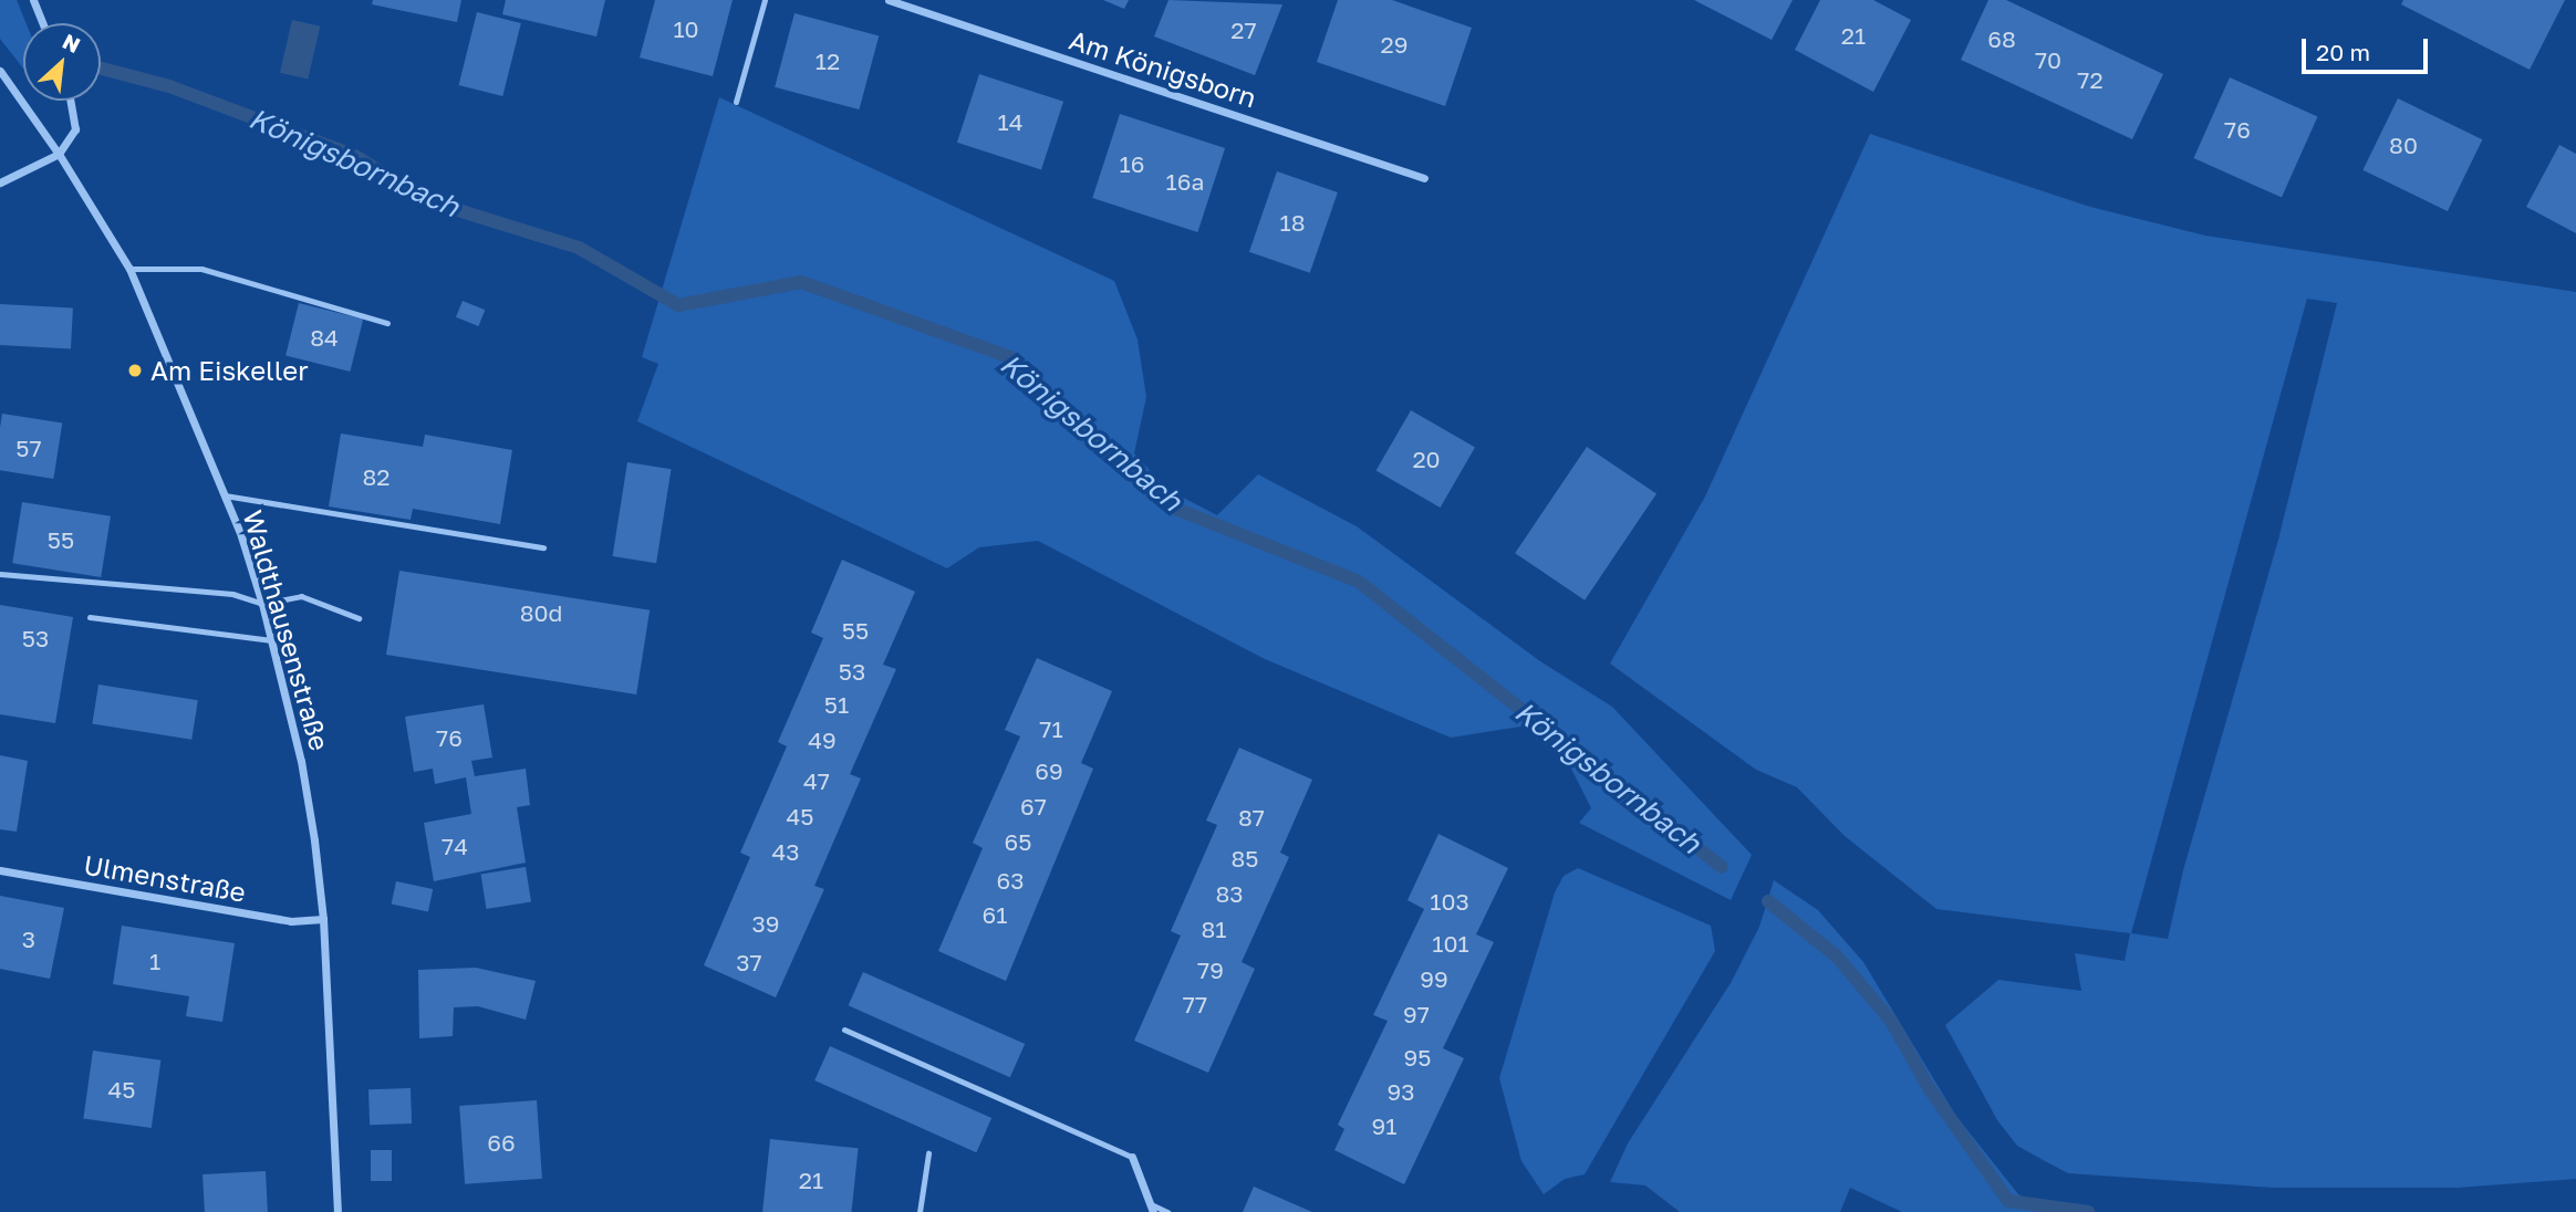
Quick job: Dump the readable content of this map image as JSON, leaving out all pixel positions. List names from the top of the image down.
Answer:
{
  "streets": {
    "street": ["Am Königsborn", "Waldthausenstraße", "Ulmenstraße"]
  },
  "crossings": [
    ["Waldthausenstraße", "Ulmenstraße"]
  ],
  "water": ["Königsbornbach"],
  "places": ["Am Eiskeller"],
  "house_numbers": [
    "10",
    "27",
    "21",
    "68",
    "29",
    "70",
    "12",
    "72",
    "14",
    "76",
    "80",
    "16",
    "16a",
    "18",
    "84",
    "57",
    "20",
    "82",
    "55",
    "80d",
    "55",
    "53",
    "53",
    "51",
    "71",
    "76",
    "49",
    "69",
    "47",
    "67",
    "45",
    "87",
    "65",
    "74",
    "43",
    "85",
    "63",
    "83",
    "103",
    "61",
    "39",
    "81",
    "3",
    "101",
    "1",
    "37",
    "79",
    "99",
    "77",
    "97",
    "95",
    "45",
    "93",
    "91",
    "66",
    "21"
  ],
  "scale_bar": "20 m",
  "north": "top right"
}
